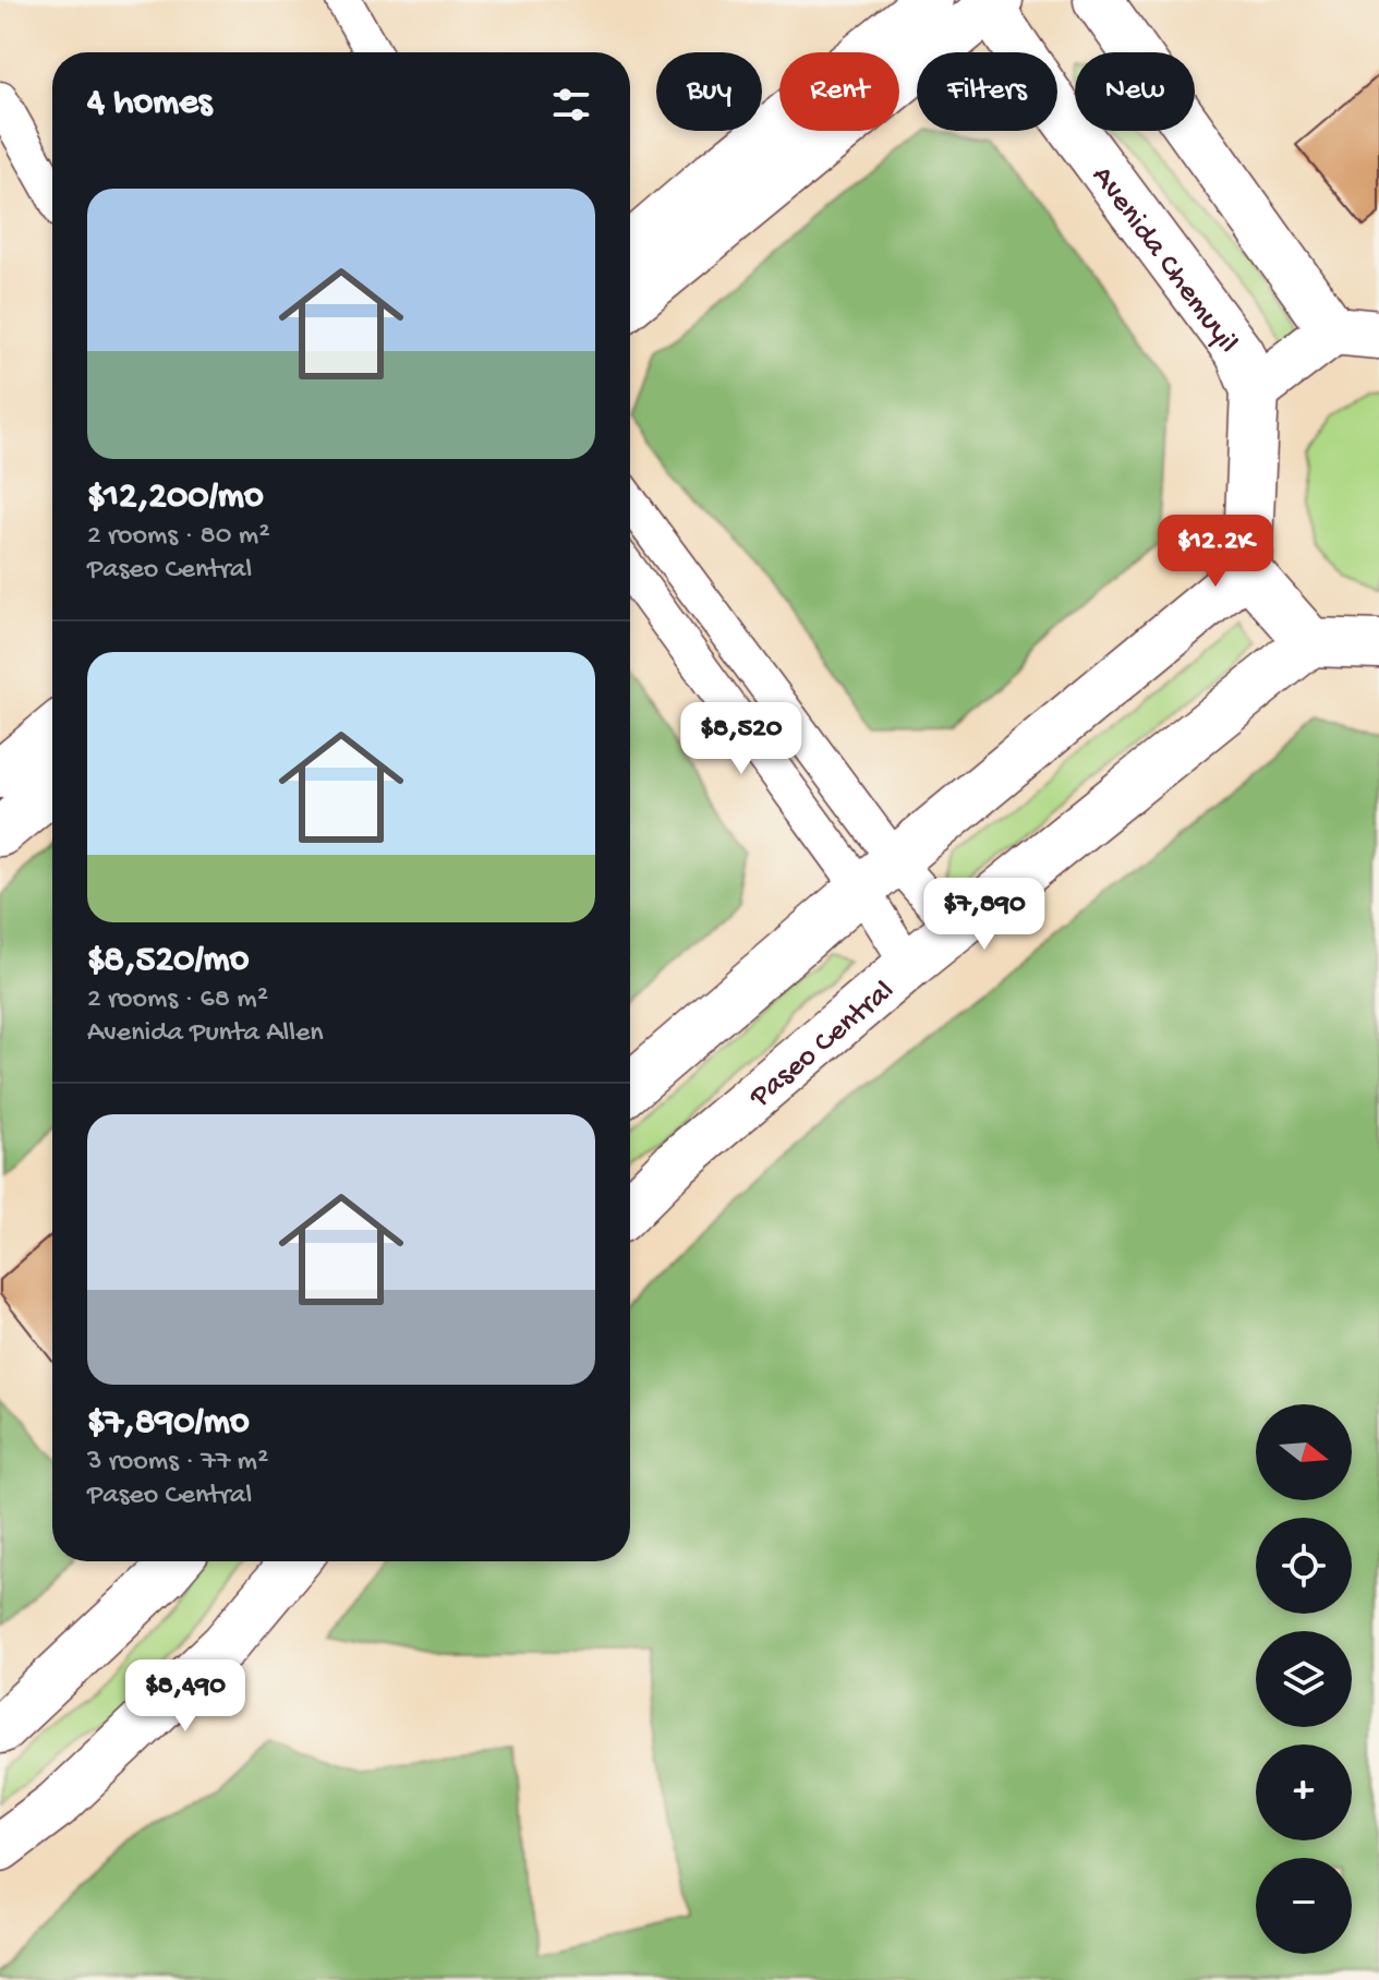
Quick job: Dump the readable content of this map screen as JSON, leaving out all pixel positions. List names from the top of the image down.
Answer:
{
  "streets": {
    "main road": ["Avenida Chemuyil", "Paseo Central"]
  },
  "north": "right",
  "page": {
    "chip": [
      "Buy",
      "Rent",
      "Filters",
      "New"
    ],
    "heading": "4 homes",
    "list": [
      {
        "name": "$12,200/mo",
        "note": "2 rooms · 80 m² · Paseo Central"
      },
      {
        "name": "$8,520/mo",
        "note": "2 rooms · 68 m² · Avenida Punta Allen"
      },
      {
        "name": "$7,890/mo",
        "note": "3 rooms · 77 m² · Paseo Central"
      }
    ],
    "price": [
      "$12.2K",
      "$8,520",
      "$7,890",
      "$8,490"
    ],
    "map_buttons": ["+", "−"]
  }
}
